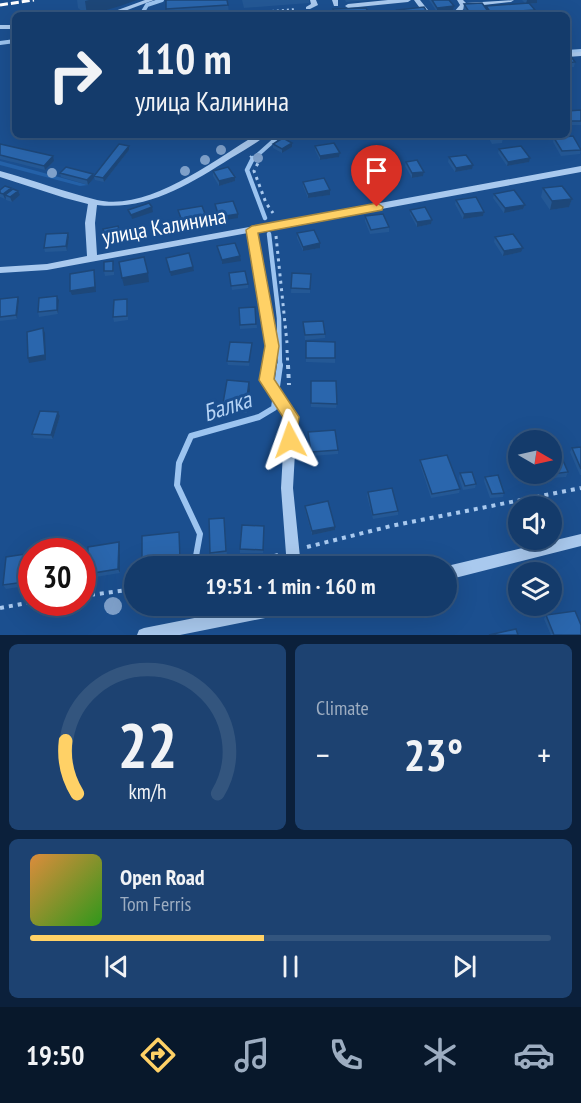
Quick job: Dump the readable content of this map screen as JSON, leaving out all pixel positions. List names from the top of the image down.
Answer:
{
  "streets": {
    "street": ["улица Калинина"]
  },
  "water": ["Балка"],
  "north": "right",
  "page": {
    "turn": ["110 m", "улица Калинина"],
    "limit": "30",
    "trip": "19:51 · 1 min · 160 m",
    "tile": "Climate",
    "heat": ["−", "23°", "+"],
    "song": ["Open Road", "Tom Ferris"],
    "tabs": "19:50",
    "gauge": ["22", "km/h"]
  }
}
